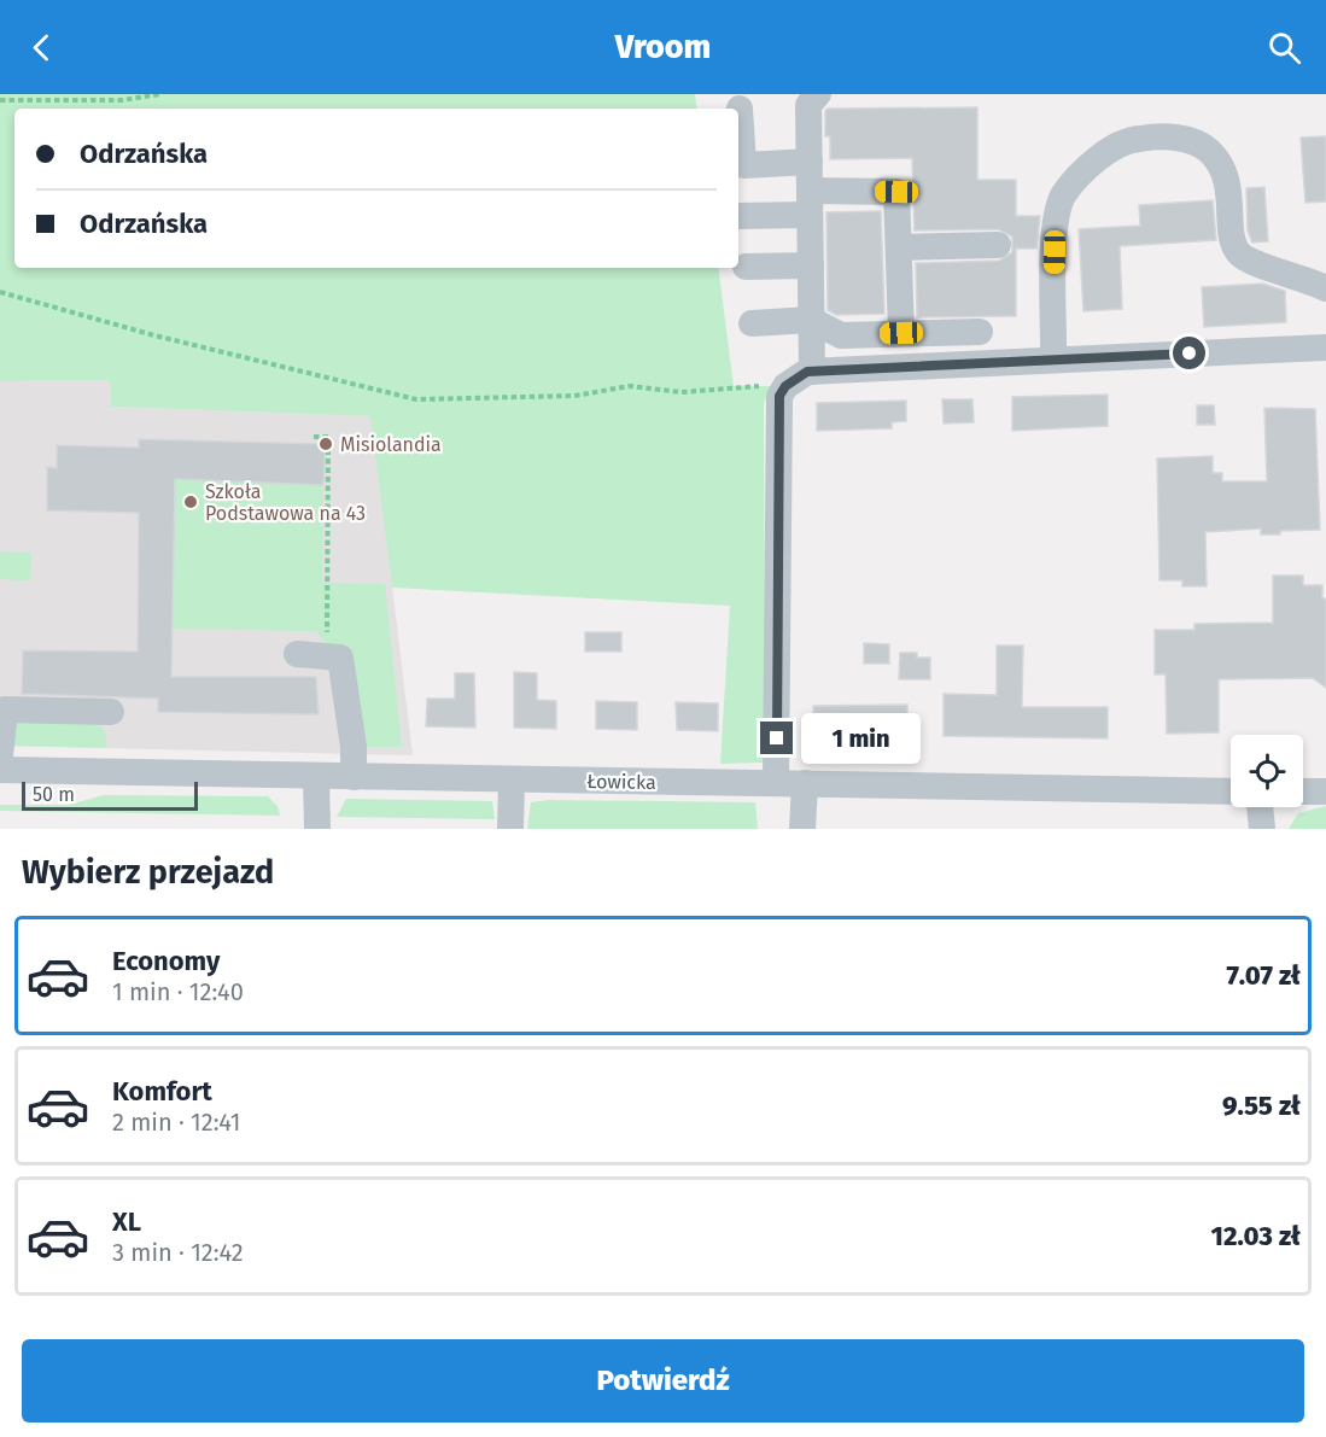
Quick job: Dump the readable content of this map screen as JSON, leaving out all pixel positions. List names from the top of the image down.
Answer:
{
  "streets": {
    "street": ["Łowicka"]
  },
  "places": ["Misiolandia", "Szkoła Podstawowa na 43"],
  "scale_bar": "50 m",
  "page": {
    "header": "Vroom",
    "banner": ["Odrzańska", "Odrzańska"],
    "bubble": "1 min",
    "scale": "50 m",
    "heading": "Wybierz przejazd",
    "list": [
      {
        "name": "Economy",
        "note": "1 min · 12:40",
        "value": "7.07 zł"
      },
      {
        "name": "Komfort",
        "note": "2 min · 12:41",
        "value": "9.55 zł"
      },
      {
        "name": "XL",
        "note": "3 min · 12:42",
        "value": "12.03 zł"
      }
    ],
    "buttons": "Potwierdź"
  }
}
